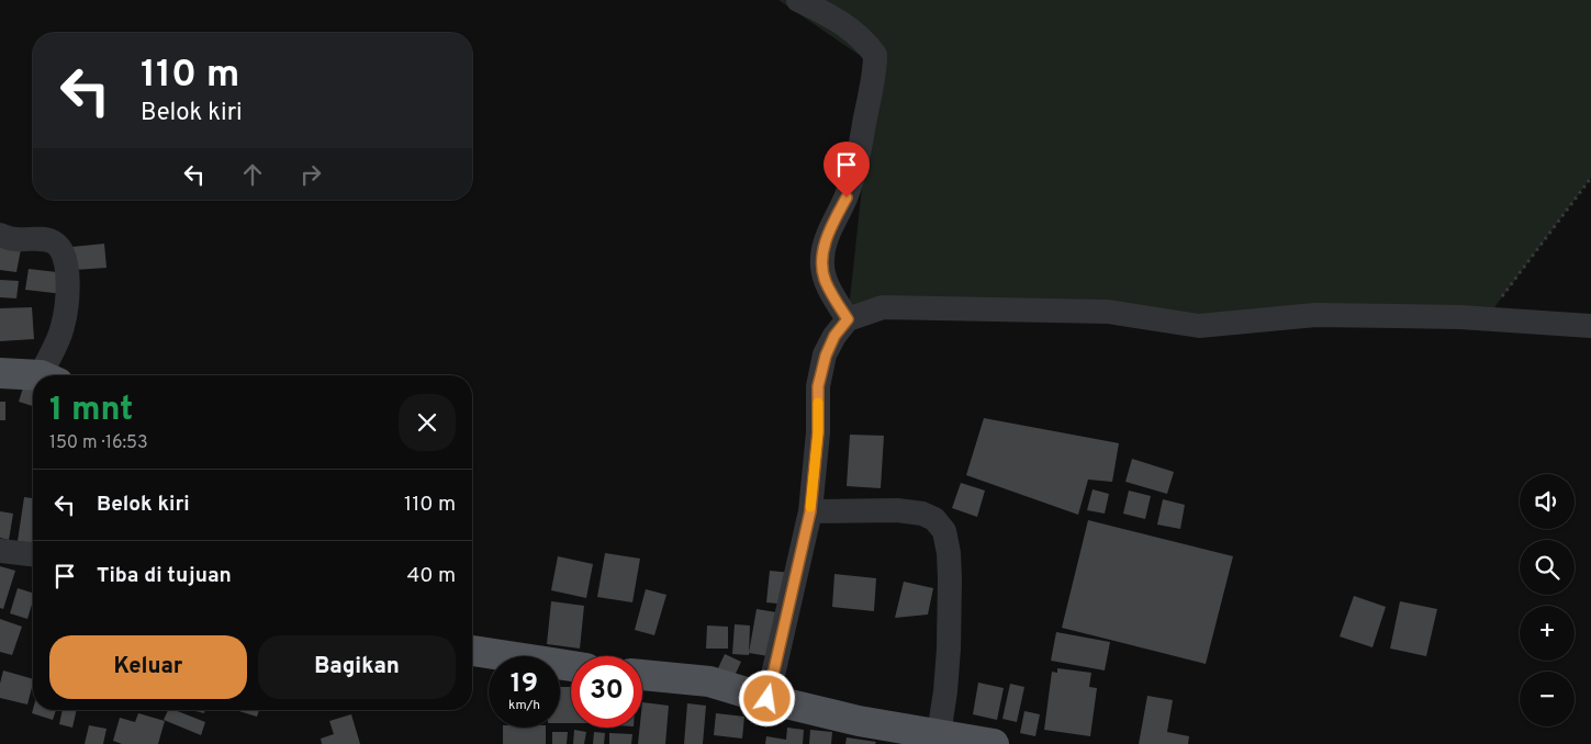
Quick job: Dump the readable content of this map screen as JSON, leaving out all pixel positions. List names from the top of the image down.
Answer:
{
  "page": {
    "turn": ["110 m", "Belok kiri"],
    "heading": ["1 mnt", "150 m · 16:53"],
    "list": [
      {
        "name": "Belok kiri",
        "value": "110 m"
      },
      {
        "name": "Tiba di tujuan",
        "value": "40 m"
      }
    ],
    "map_buttons": ["+", "−"],
    "buttons": ["Keluar", "Bagikan"],
    "speed": "19 km/h",
    "limit": "30"
  }
}
